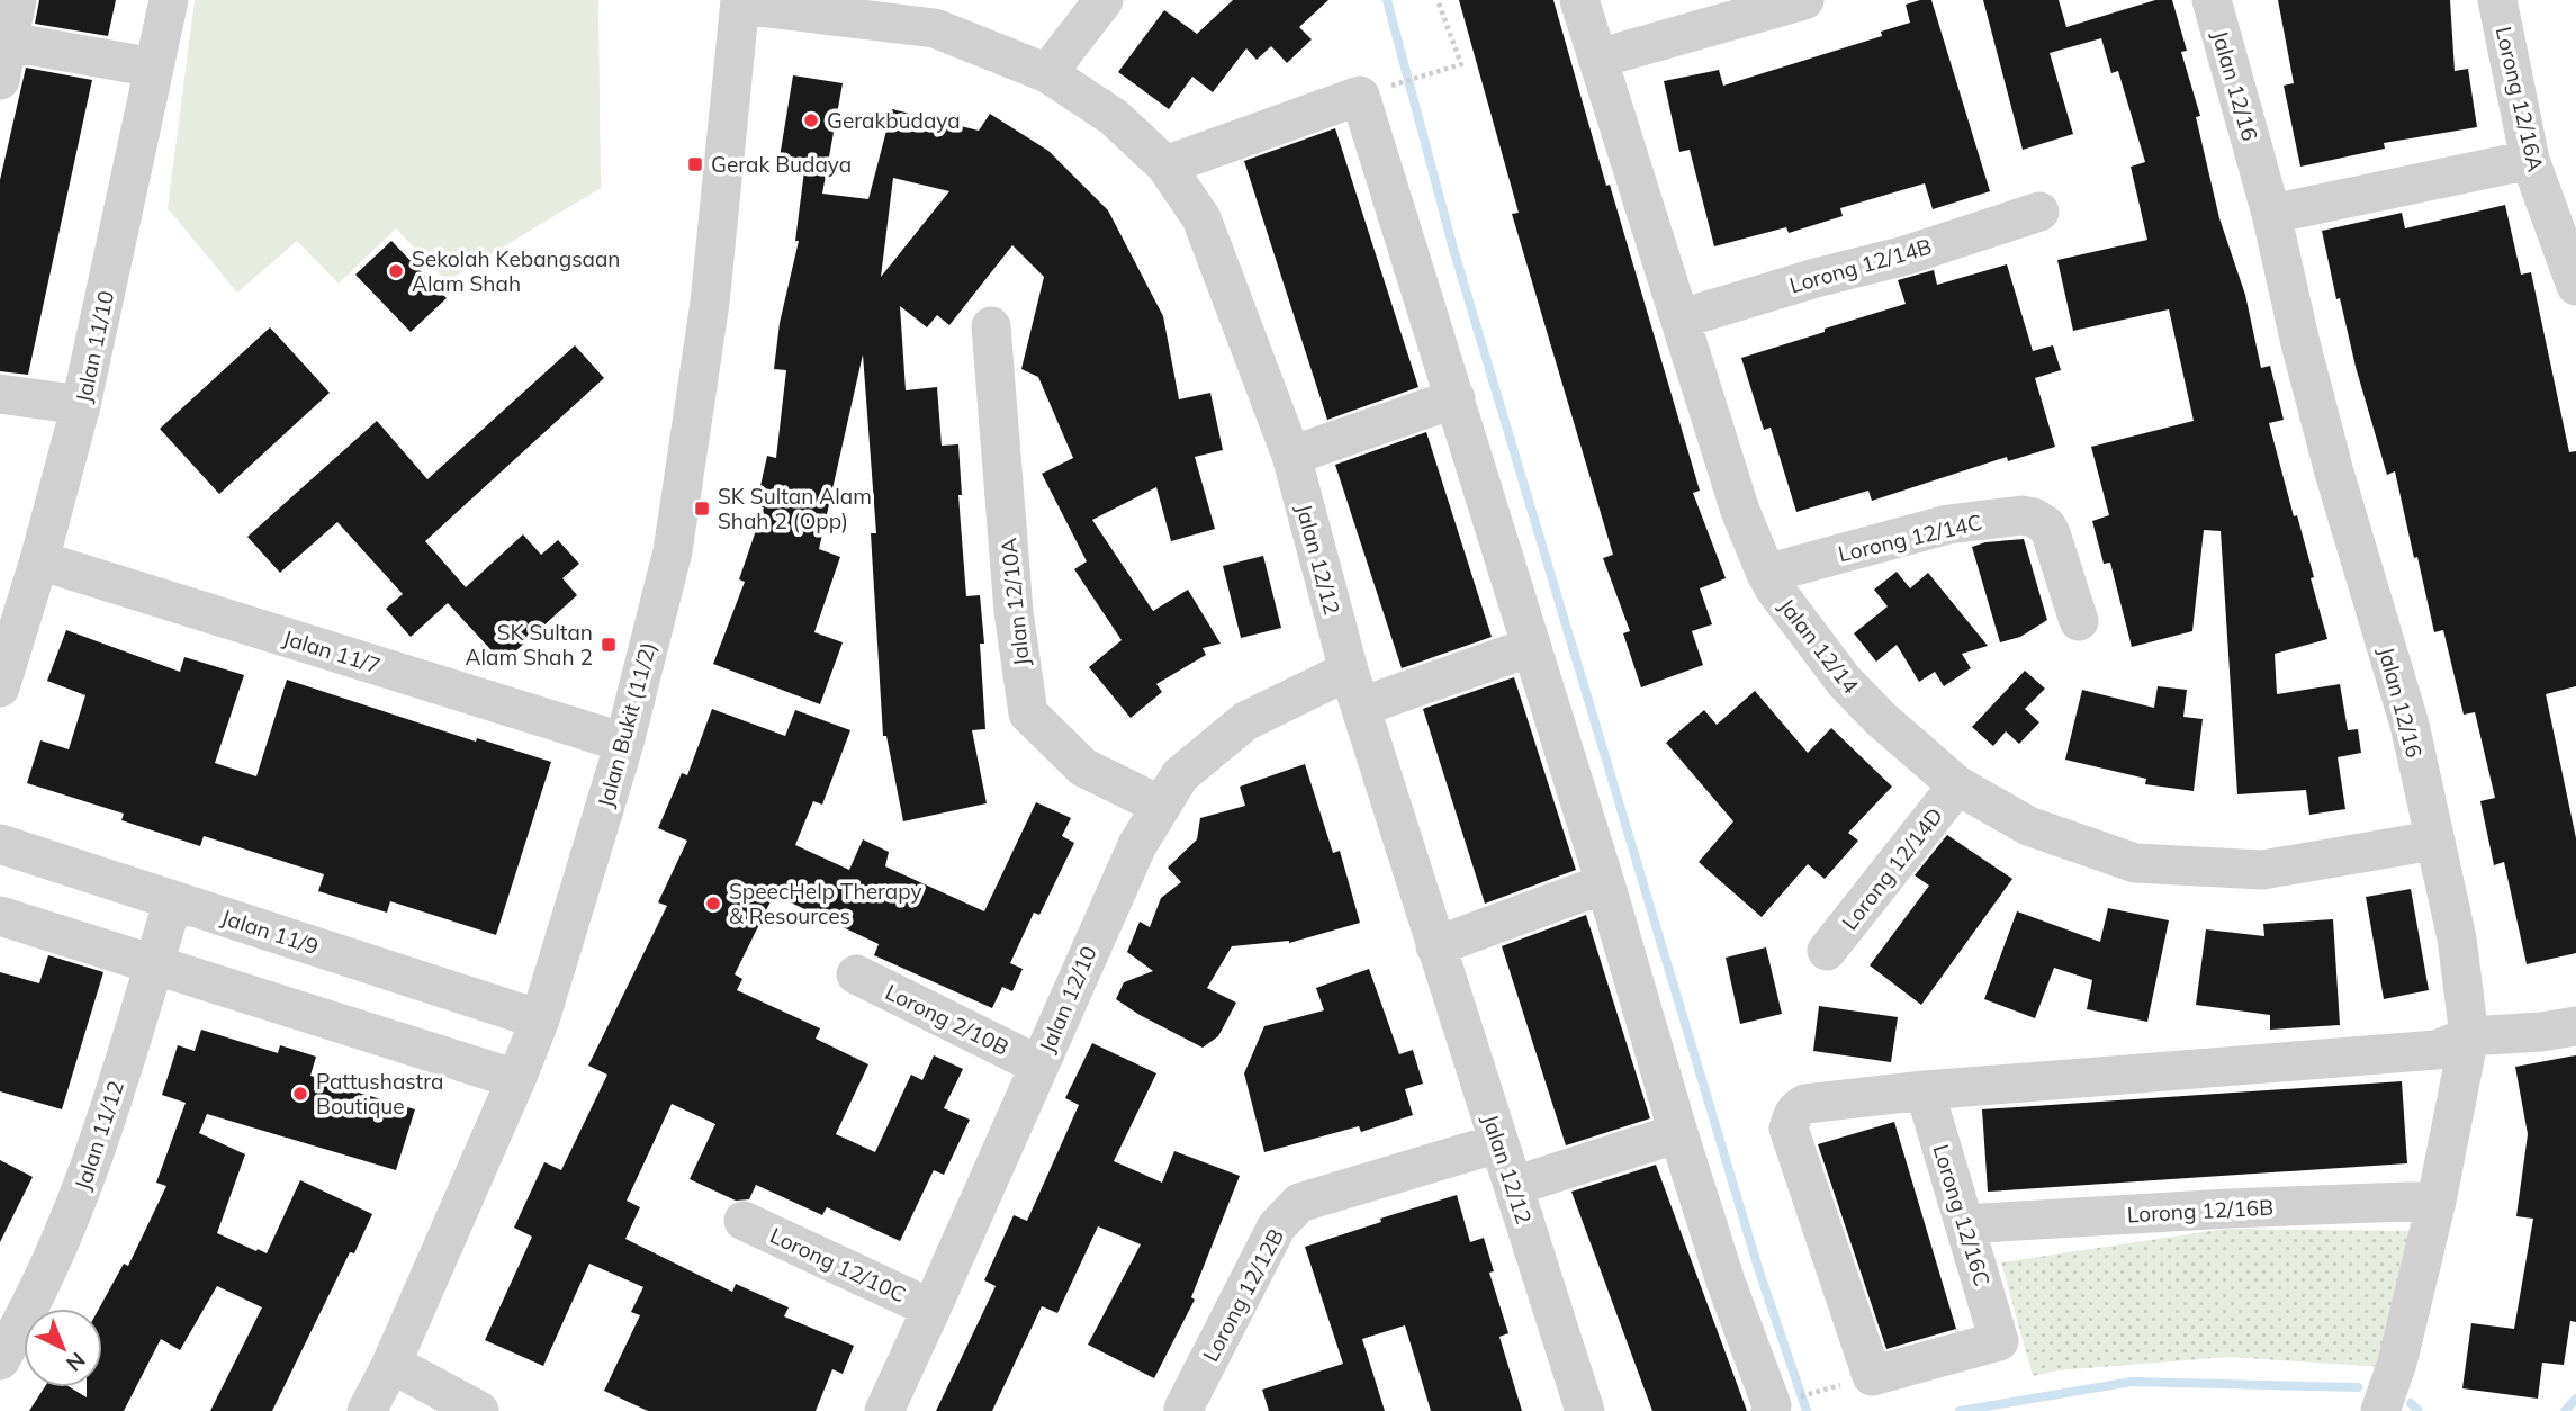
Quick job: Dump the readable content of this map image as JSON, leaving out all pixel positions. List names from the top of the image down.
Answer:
{
  "streets": {
    "street": [
      "Jalan 12/16",
      "Lorong 12/16A",
      "Lorong 12/14B",
      "Jalan 11/10",
      "Lorong 12/14C",
      "Jalan 12/12",
      "Jalan 12/10A",
      "Jalan 12/14",
      "Jalan 11/7",
      "Jalan Bukit (11/2)",
      "Lorong 12/14D",
      "Jalan 11/9",
      "Jalan 12/10",
      "Lorong 2/10B",
      "Jalan 11/12",
      "Lorong 12/16B",
      "Lorong 12/16C",
      "Lorong 12/10C",
      "Lorong 12/12B"
    ]
  },
  "crossings": [
    ["Jalan 12/16", "Jalan 12/14"],
    ["Jalan 12/16", "Lorong 12/16B"],
    ["Lorong 12/14B", "Jalan 12/14"],
    ["Jalan 11/10", "Jalan 11/7"],
    ["Lorong 12/14C", "Jalan 12/14"],
    ["Jalan 12/12", "Jalan Bukit (11/2)"],
    ["Jalan 12/12", "Jalan 12/10"],
    ["Jalan 12/12", "Lorong 12/12B"],
    ["Jalan 12/10A", "Jalan 12/10"],
    ["Jalan 12/14", "Lorong 12/14D"],
    ["Jalan 11/7", "Jalan Bukit (11/2)"],
    ["Jalan Bukit (11/2)", "Jalan 11/9"],
    ["Jalan 11/9", "Jalan 11/12"],
    ["Jalan 12/10", "Lorong 2/10B"],
    ["Jalan 12/10", "Lorong 12/10C"],
    ["Lorong 12/16B", "Lorong 12/16C"]
  ],
  "places": {
    "other": [
      "Gerakbudaya",
      "Sekolah Kebangsaan Alam Shah",
      "SpeecHelp Therapy & Resources",
      "Pattushastra Boutique"
    ],
    "transit": ["Gerak Budaya", "SK Sultan Alam Shah 2 (Opp)", "SK Sultan Alam Shah 2"]
  },
  "north": "bottom right"
}
